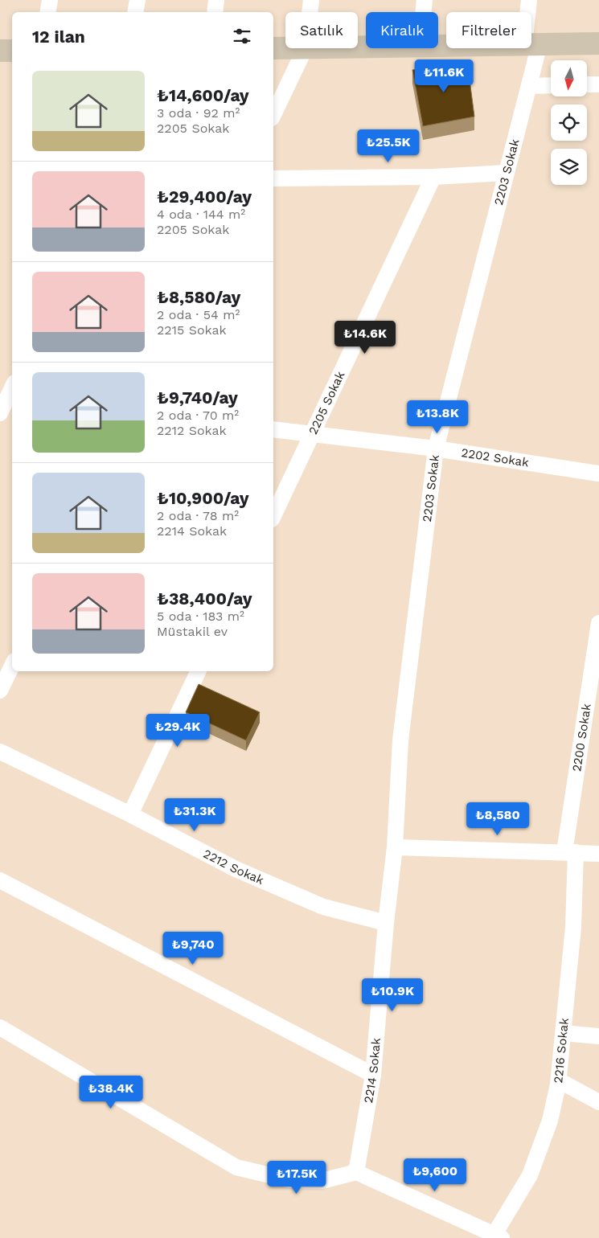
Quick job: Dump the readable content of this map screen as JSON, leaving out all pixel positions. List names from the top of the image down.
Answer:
{
  "streets": {
    "street": [
      "2203 Sokak",
      "2205 Sokak",
      "2202 Sokak",
      "2200 Sokak",
      "2212 Sokak",
      "2216 Sokak",
      "2214 Sokak"
    ]
  },
  "crossings": [
    ["2203 Sokak", "2202 Sokak"],
    ["2203 Sokak", "2214 Sokak"],
    ["2205 Sokak", "2202 Sokak"],
    ["2200 Sokak", "2216 Sokak"],
    ["2212 Sokak", "2214 Sokak"]
  ],
  "north": "bottom",
  "page": {
    "chip": ["Satılık", "Kiralık", "Filtreler"],
    "heading": "12 ilan",
    "price": [
      "₺11.6K",
      "₺25.5K",
      "₺14.6K",
      "₺13.8K",
      "₺29.4K",
      "₺31.3K",
      "₺8,580",
      "₺9,740",
      "₺10.9K",
      "₺38.4K",
      "₺9,600",
      "₺17.5K"
    ],
    "list": [
      {
        "name": "₺14,600/ay",
        "note": "3 oda · 92 m² · 2205 Sokak"
      },
      {
        "name": "₺29,400/ay",
        "note": "4 oda · 144 m² · 2205 Sokak"
      },
      {
        "name": "₺8,580/ay",
        "note": "2 oda · 54 m² · 2215 Sokak"
      },
      {
        "name": "₺9,740/ay",
        "note": "2 oda · 70 m² · 2212 Sokak"
      },
      {
        "name": "₺10,900/ay",
        "note": "2 oda · 78 m² · 2214 Sokak"
      },
      {
        "name": "₺38,400/ay",
        "note": "5 oda · 183 m² · Müstakil ev"
      }
    ]
  }
}
